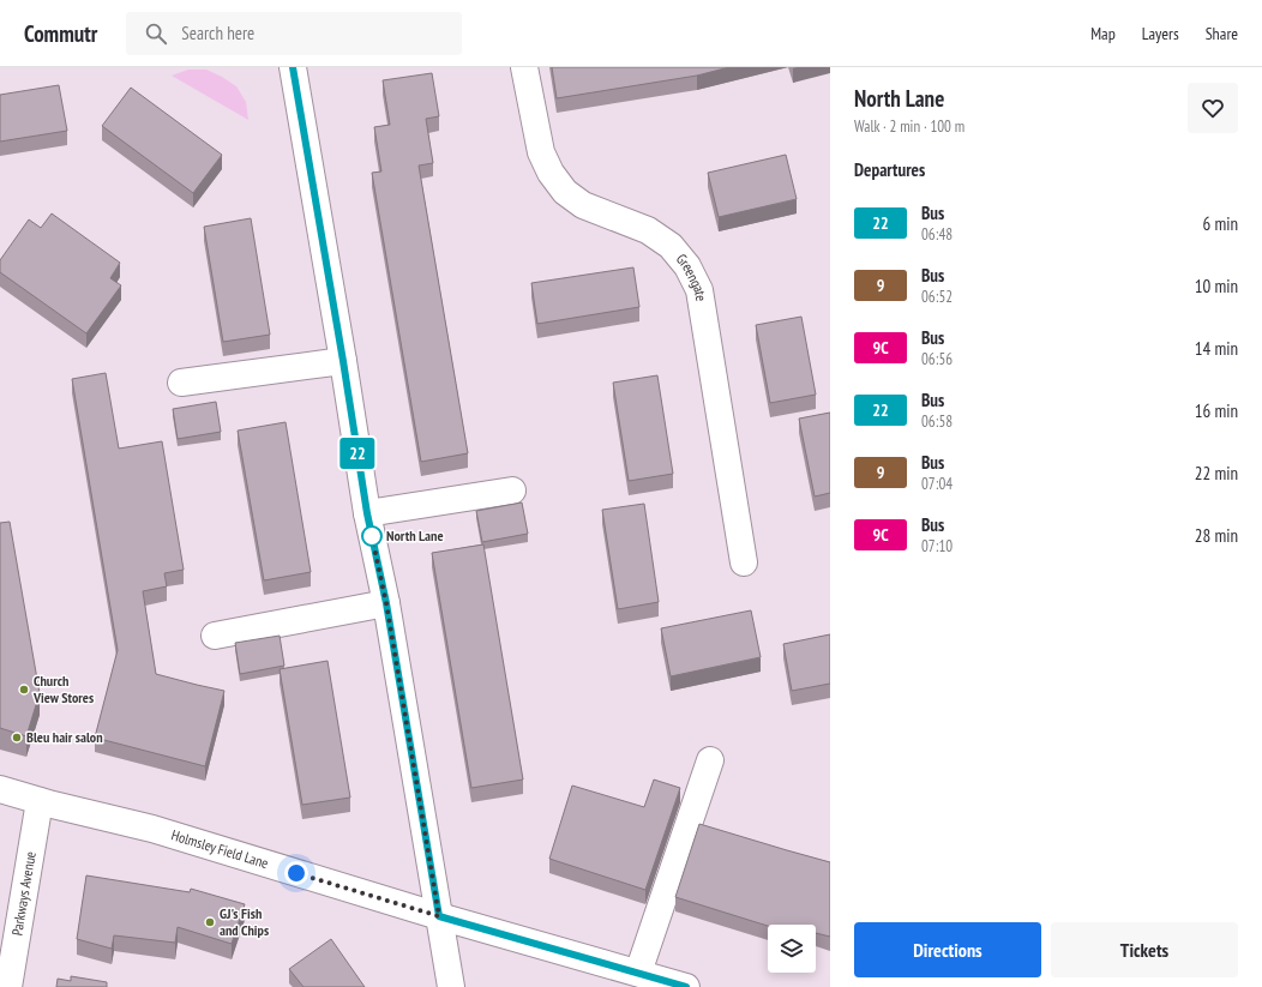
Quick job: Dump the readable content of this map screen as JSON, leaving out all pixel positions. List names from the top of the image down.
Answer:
{
  "streets": {
    "street": ["Greengate", "Holmsley Field Lane", "Parkways Avenue"]
  },
  "crossings": [
    ["Holmsley Field Lane", "Parkways Avenue"]
  ],
  "places": [
    "North Lane",
    "Church View Stores",
    "Bleu hair salon",
    "GJ's Fish and Chips"
  ],
  "lines": ["bus line 22"],
  "page": {
    "header": "Commutr",
    "search": "Search here",
    "nav": ["Map", "Layers", "Share"],
    "on_map": "22",
    "heading": [
      ["North Lane", "Walk · 2 min · 100 m"],
      "Departures"
    ],
    "list": [
      {
        "mark": "22",
        "name": "Bus",
        "note": "06:48",
        "value": "6 min"
      },
      {
        "mark": "9",
        "name": "Bus",
        "note": "06:52",
        "value": "10 min"
      },
      {
        "mark": "9C",
        "name": "Bus",
        "note": "06:56",
        "value": "14 min"
      },
      {
        "mark": "22",
        "name": "Bus",
        "note": "06:58",
        "value": "16 min"
      },
      {
        "mark": "9",
        "name": "Bus",
        "note": "07:04",
        "value": "22 min"
      },
      {
        "mark": "9C",
        "name": "Bus",
        "note": "07:10",
        "value": "28 min"
      }
    ],
    "buttons": ["Directions", "Tickets"]
  }
}
